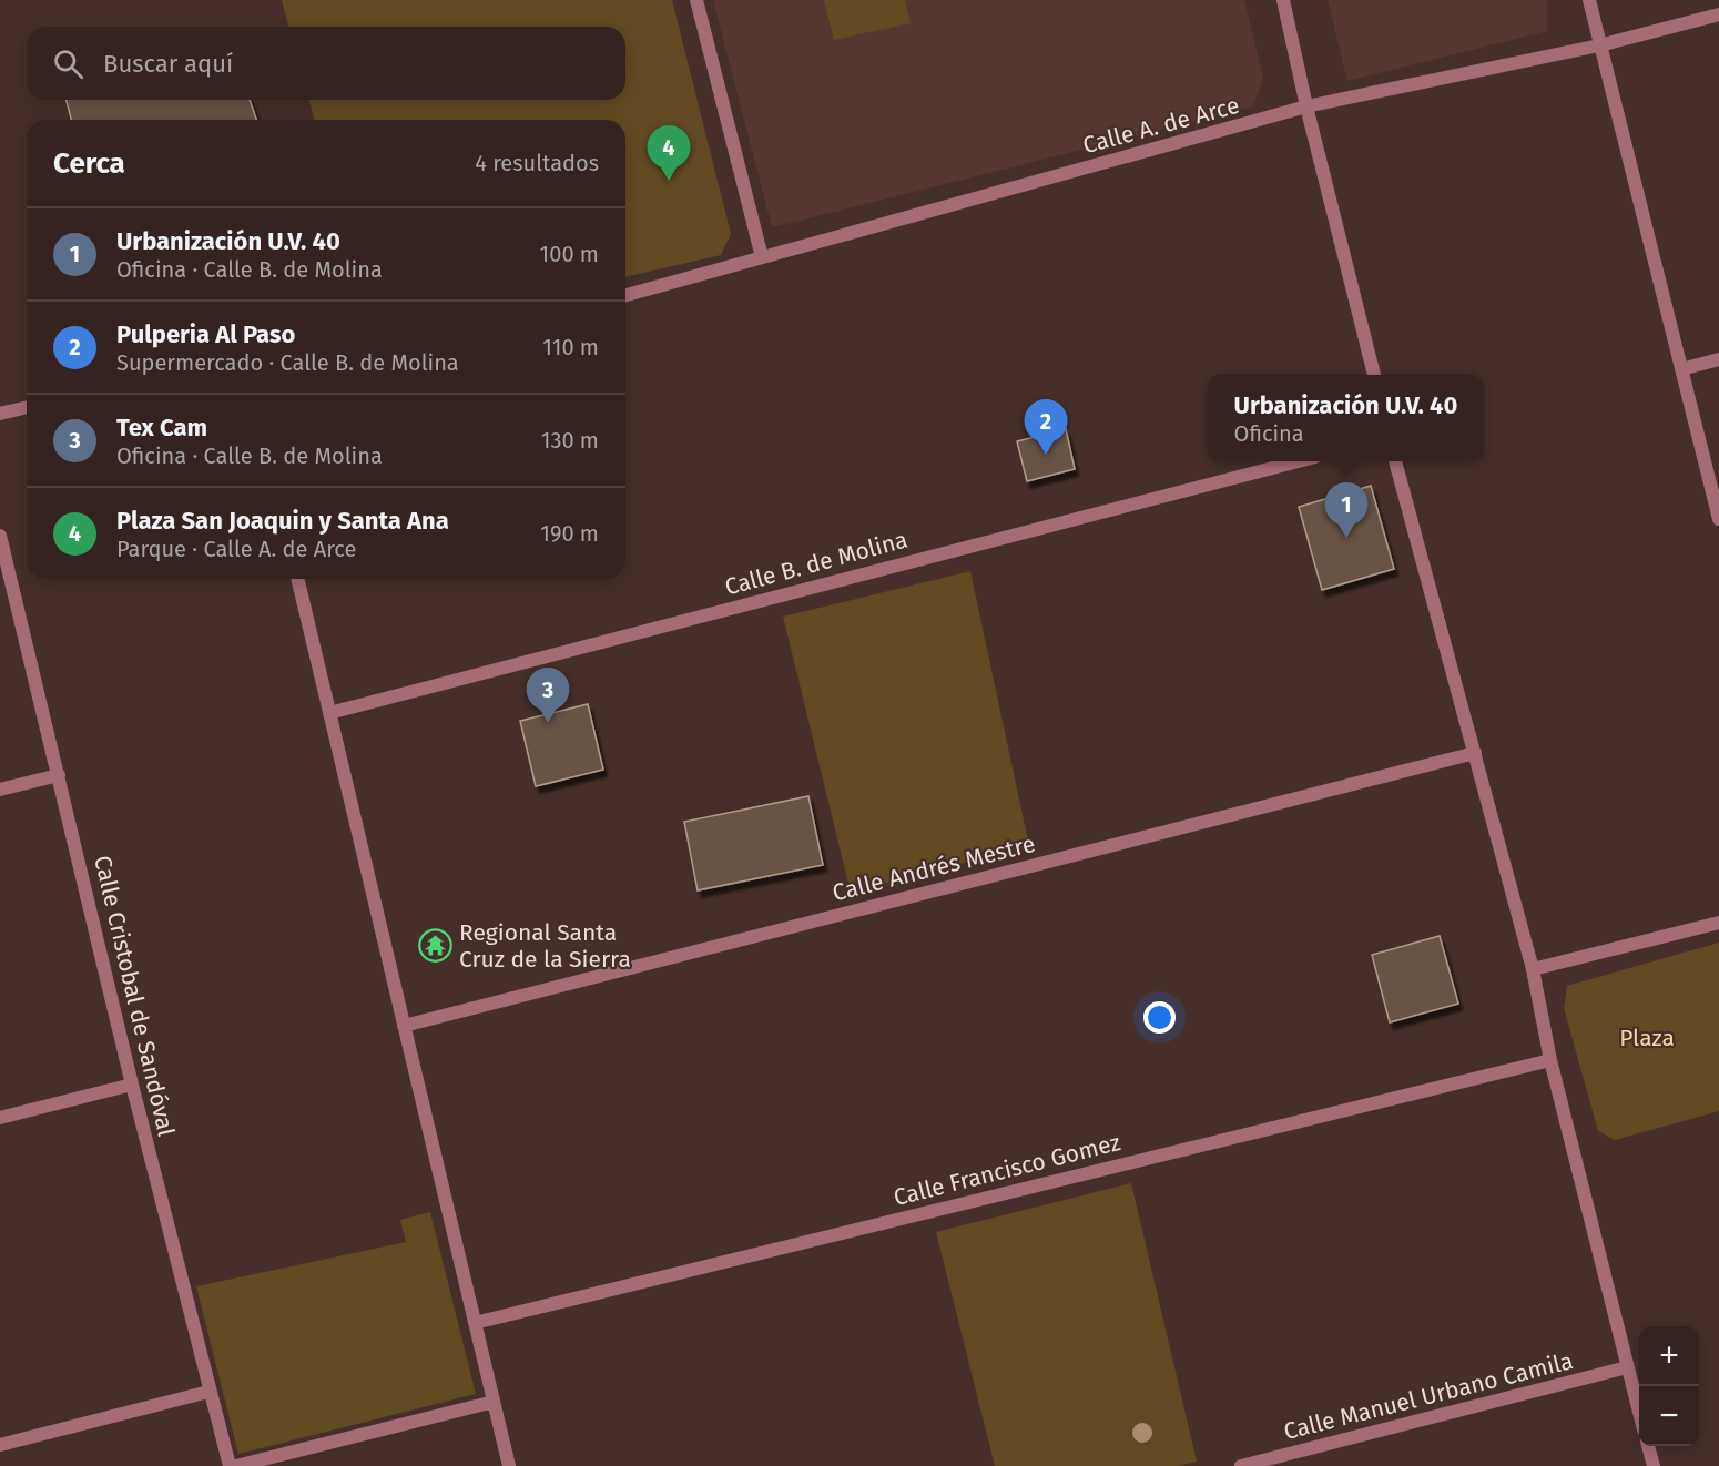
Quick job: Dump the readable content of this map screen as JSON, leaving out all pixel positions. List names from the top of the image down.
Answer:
{
  "streets": {
    "street": [
      "Calle A. de Arce",
      "Calle B. de Molina",
      "Calle Andrés Mestre",
      "Calle Cristobal de Sandóval",
      "Calle Francisco Gomez",
      "Calle Manuel Urbano Camila"
    ]
  },
  "parks": ["Plaza"],
  "places": {
    "temple": ["Regional Santa Cruz de la Sierra"]
  },
  "page": {
    "search": "Buscar aquí",
    "heading": ["Cerca", "4 resultados"],
    "pins": [
      "4",
      "2",
      "1",
      "3"
    ],
    "list": [
      {
        "mark": "1",
        "name": "Urbanización U.V. 40",
        "note": "Oficina · Calle B. de Molina",
        "value": "100 m"
      },
      {
        "mark": "2",
        "name": "Pulperia Al Paso",
        "note": "Supermercado · Calle B. de Molina",
        "value": "110 m"
      },
      {
        "mark": "3",
        "name": "Tex Cam",
        "note": "Oficina · Calle B. de Molina",
        "value": "130 m"
      },
      {
        "mark": "4",
        "name": "Plaza San Joaquin y Santa Ana",
        "note": "Parque · Calle A. de Arce",
        "value": "190 m"
      }
    ],
    "popup": ["Urbanización U.V. 40", "Oficina"],
    "map_buttons": ["+", "−"]
  }
}
